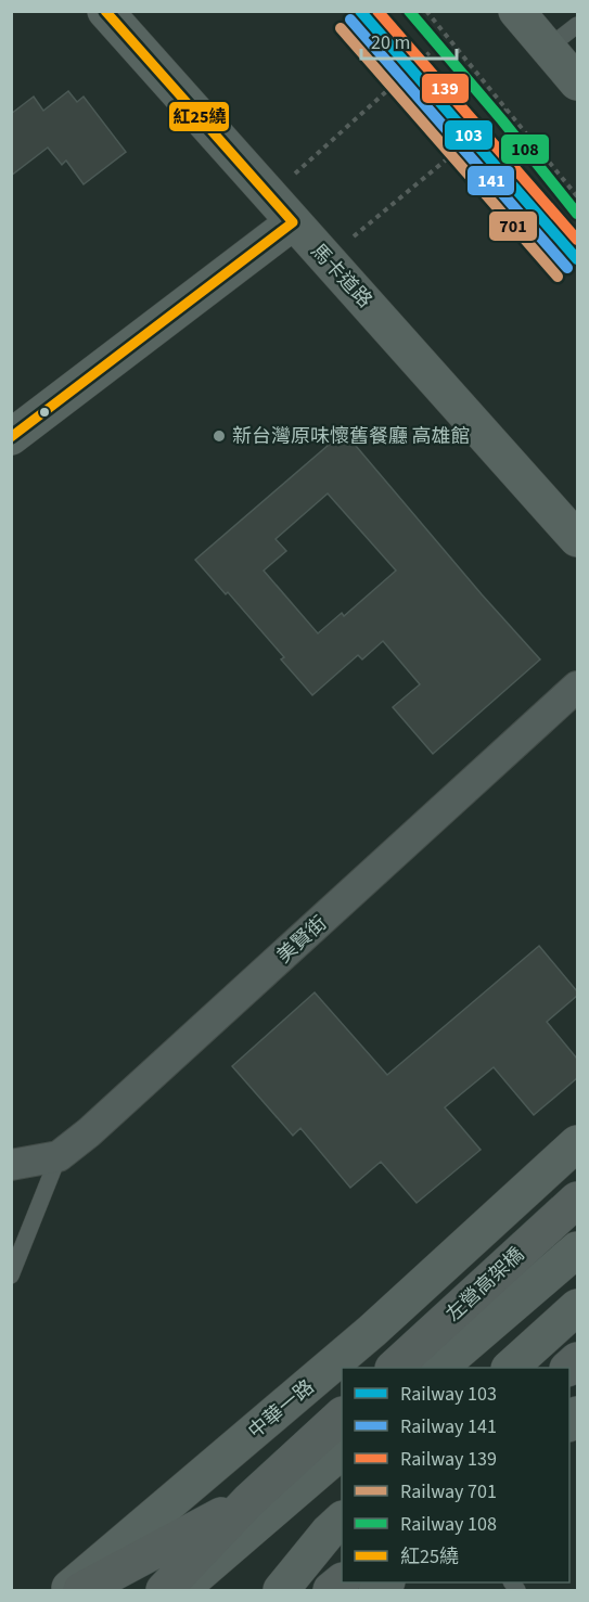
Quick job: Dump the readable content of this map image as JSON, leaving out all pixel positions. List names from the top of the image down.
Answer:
{
  "streets": {
    "main road": ["左營高架橋"],
    "street": ["馬卡道路", "美賢街", "中華一路"]
  },
  "places": ["新台灣原味懷舊餐廳 高雄館"],
  "lines": [
    "rail line 103",
    "rail line 139",
    "rail line 108",
    "transit line 紅25繞",
    "rail line 141",
    "rail line 701"
  ],
  "legend": [
    "Railway 103",
    "Railway 141",
    "Railway 139",
    "Railway 701",
    "Railway 108",
    "紅25繞"
  ],
  "scale_bar": "20 m"
}
